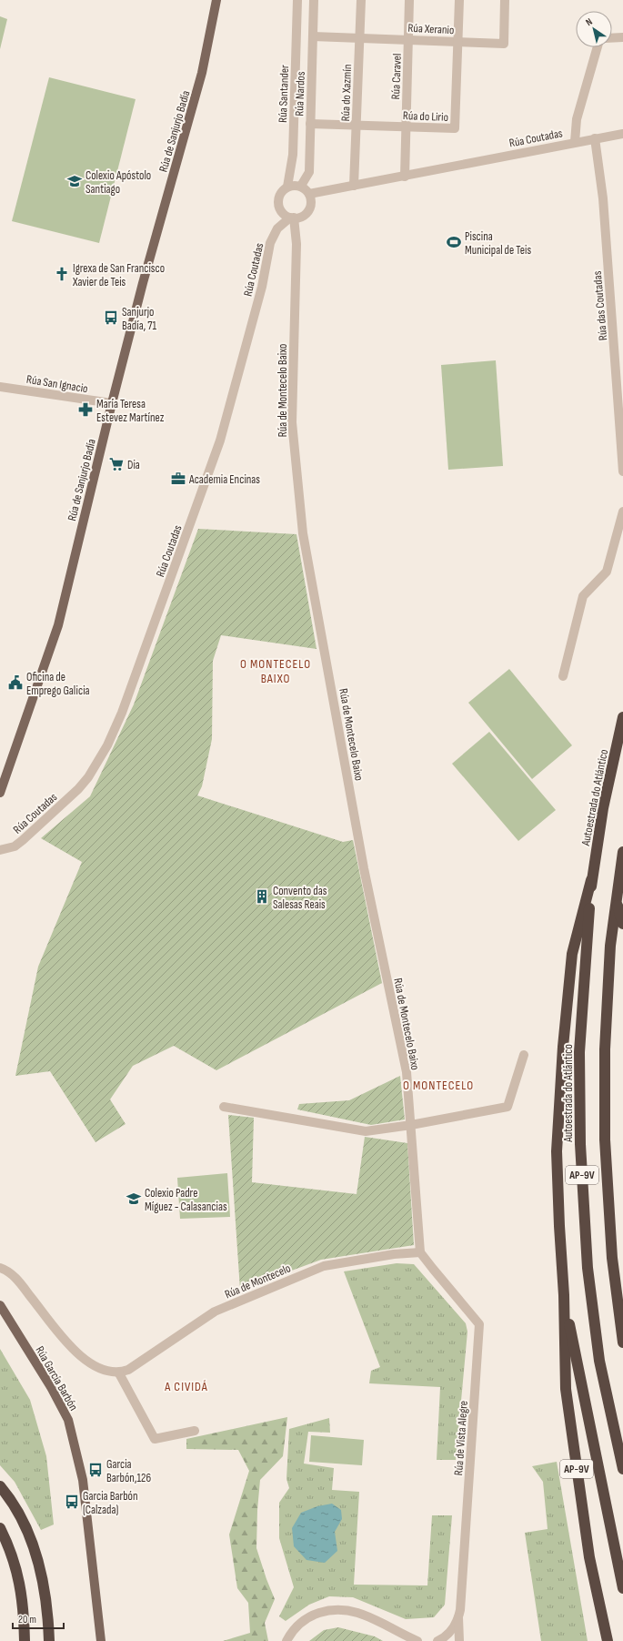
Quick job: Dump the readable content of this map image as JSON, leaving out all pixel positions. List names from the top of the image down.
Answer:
{
  "streets": {
    "highway": ["Autoestrada do Atlántico", "AP-9V"],
    "main road": ["Rúa de Sanjurjo Badía", "Rúa García Barbón"],
    "street": [
      "Rúa Xeranio",
      "Rúa Caravel",
      "Rúa do Xazmín",
      "Rúa Santander",
      "Rúa Nardos",
      "Rúa do Lirio",
      "Rúa Coutadas",
      "Rúa das Coutadas",
      "Rúa San Ignacio",
      "Rúa de Montecelo Baixo",
      "Rúa de Montecelo",
      "Rúa de Vista Alegre"
    ]
  },
  "crossings": [
    ["Rúa Xeranio", "Rúa Caravel"],
    ["Rúa Xeranio", "Rúa do Xazmín"],
    ["Rúa Xeranio", "Rúa Nardos"],
    ["Rúa Xeranio", "Rúa do Lirio"],
    ["Rúa Caravel", "Rúa do Lirio"],
    ["Rúa Caravel", "Rúa Coutadas"],
    ["Rúa do Xazmín", "Rúa do Lirio"],
    ["Rúa do Xazmín", "Rúa Coutadas"],
    ["Rúa Santander", "Rúa Nardos"],
    ["Rúa Santander", "Rúa Coutadas"],
    ["Rúa Santander", "Rúa de Montecelo Baixo"],
    ["Rúa Nardos", "Rúa do Lirio"],
    ["Rúa Nardos", "Rúa Coutadas"],
    ["Rúa Nardos", "Rúa de Montecelo Baixo"],
    ["Rúa de Sanjurjo Badía", "Rúa San Ignacio"],
    ["Rúa Coutadas", "Rúa das Coutadas"],
    ["Rúa Coutadas", "Rúa de Montecelo Baixo"],
    ["Rúa de Montecelo Baixo", "Rúa de Montecelo"],
    ["Rúa de Montecelo Baixo", "Rúa de Vista Alegre"],
    ["Autoestrada do Atlántico", "AP-9V"],
    ["Rúa de Montecelo", "Rúa de Vista Alegre"]
  ],
  "districts": ["O MONTECELO BAIXO", "O MONTECELO", "A CIVIDÁ"],
  "places": {
    "school or university": ["Colexio Apóstolo Santiago", "Colexio Padre Míguez - Calasancias"],
    "sports": ["Piscina Municipal de Teis"],
    "church": ["Igrexa de San Francisco Xavier de Teis"],
    "bus stop": ["Sanjurjo Badía, 71", "Garcia Barbón,126", "Garcia Barbón (Calzada)"],
    "pharmacy": ["María Teresa Estevez Martínez"],
    "supermarket": ["Dia"],
    "office": ["Academia Encinas"],
    "public building": ["Oficina de Emprego Galicia"],
    "building": ["Convento das Salesas Reais"]
  },
  "scale_bar": "20 m",
  "north": "top left"
}
